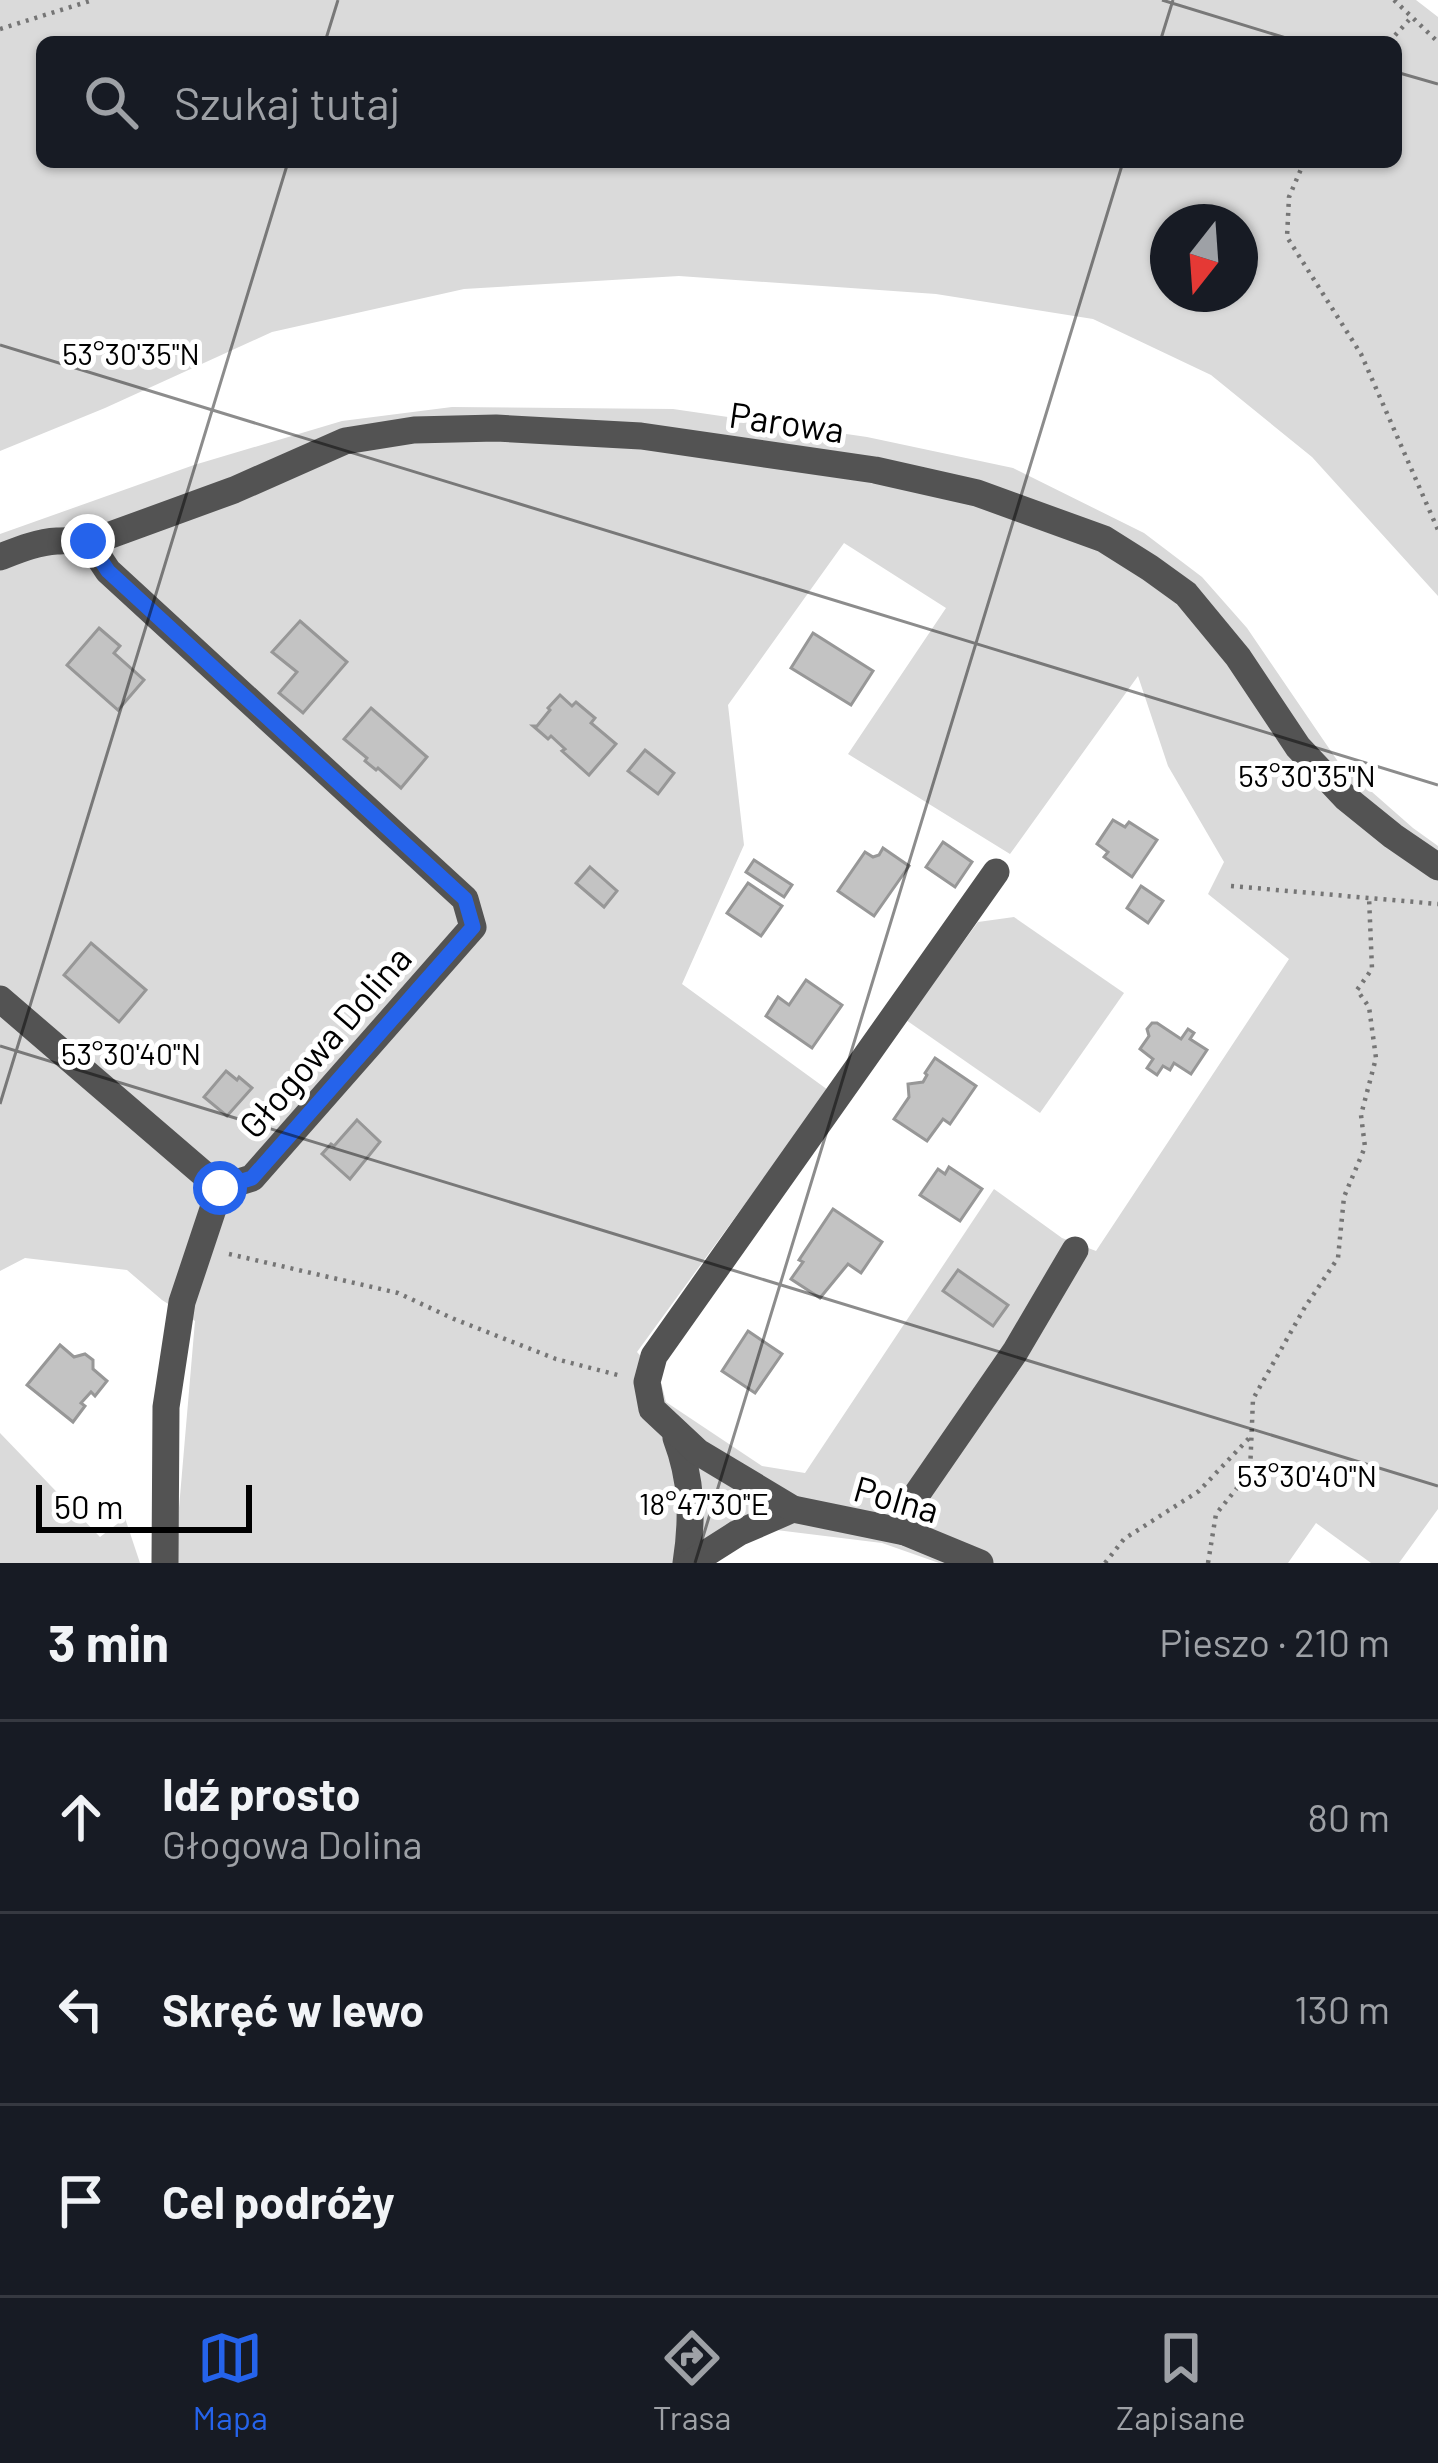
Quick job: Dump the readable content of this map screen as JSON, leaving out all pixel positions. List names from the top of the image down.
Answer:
{
  "streets": {
    "street": ["Parowa", "Głogowa Dolina", "Polna"]
  },
  "crossings": [
    ["Parowa", "Głogowa Dolina"]
  ],
  "scale_bar": "50 m",
  "north": "bottom",
  "page": {
    "search": "Szukaj tutaj",
    "scale": "50 m",
    "heading": ["3 min", "Pieszo · 210 m"],
    "list": [
      ["Idź prosto", "Głogowa Dolina", "80 m"],
      ["Skręć w lewo", "130 m"],
      "Cel podróży"
    ],
    "nav": ["Mapa", "Trasa", "Zapisane"]
  },
  "coordinates": ["53°30'35\"N", "53°30'40\"N", "18°47'30\"E"]
}
